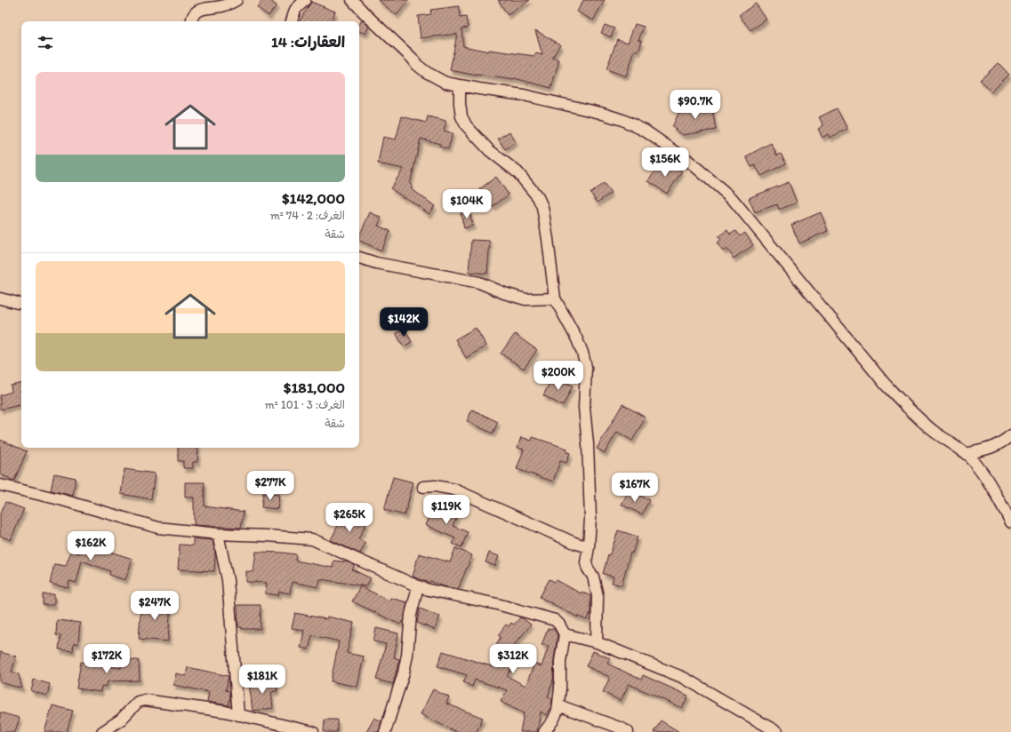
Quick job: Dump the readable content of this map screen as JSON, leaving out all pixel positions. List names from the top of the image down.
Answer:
{
  "page": {
    "heading": "العقارات: 14",
    "list": [
      {
        "name": "$142,000",
        "note": "الغرف: 2 · 74 m² · شقة"
      },
      {
        "name": "$181,000",
        "note": "الغرف: 3 · 101 m² · شقة"
      }
    ],
    "price": [
      "$90.7K",
      "$156K",
      "$104K",
      "$142K",
      "$200K",
      "$277K",
      "$167K",
      "$119K",
      "$265K",
      "$162K",
      "$247K",
      "$172K",
      "$312K",
      "$181K"
    ]
  }
}
